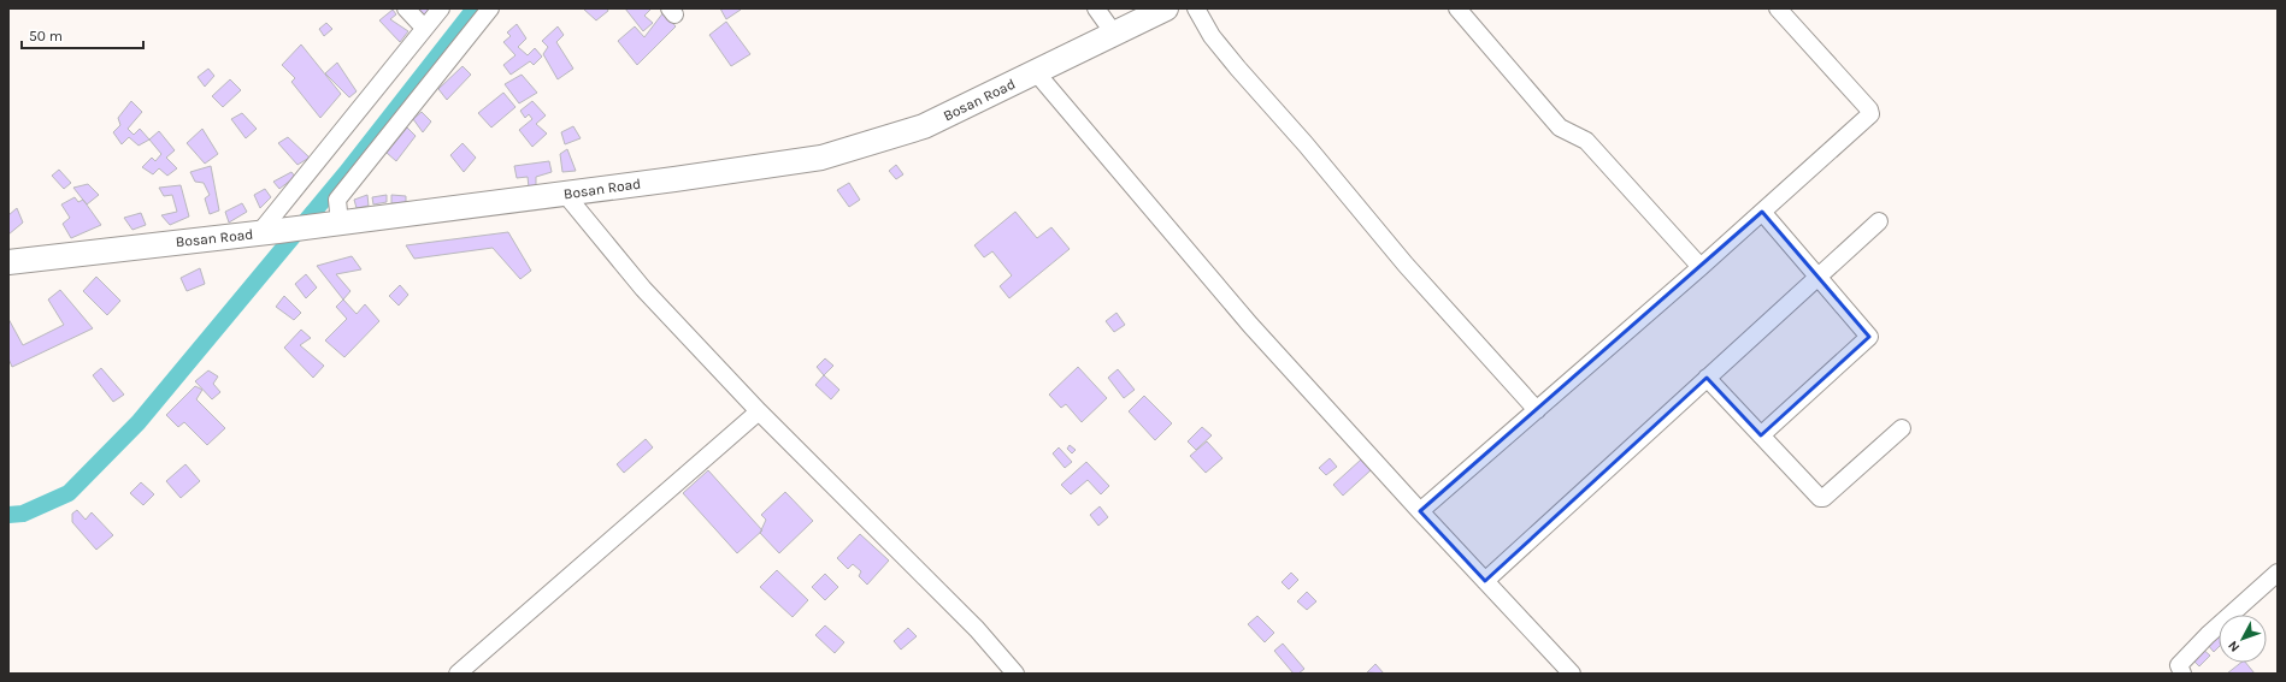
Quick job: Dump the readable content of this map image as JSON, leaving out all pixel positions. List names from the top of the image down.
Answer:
{
  "streets": {
    "main road": ["Bosan Road"]
  },
  "scale_bar": "50 m",
  "north": "bottom left"
}
